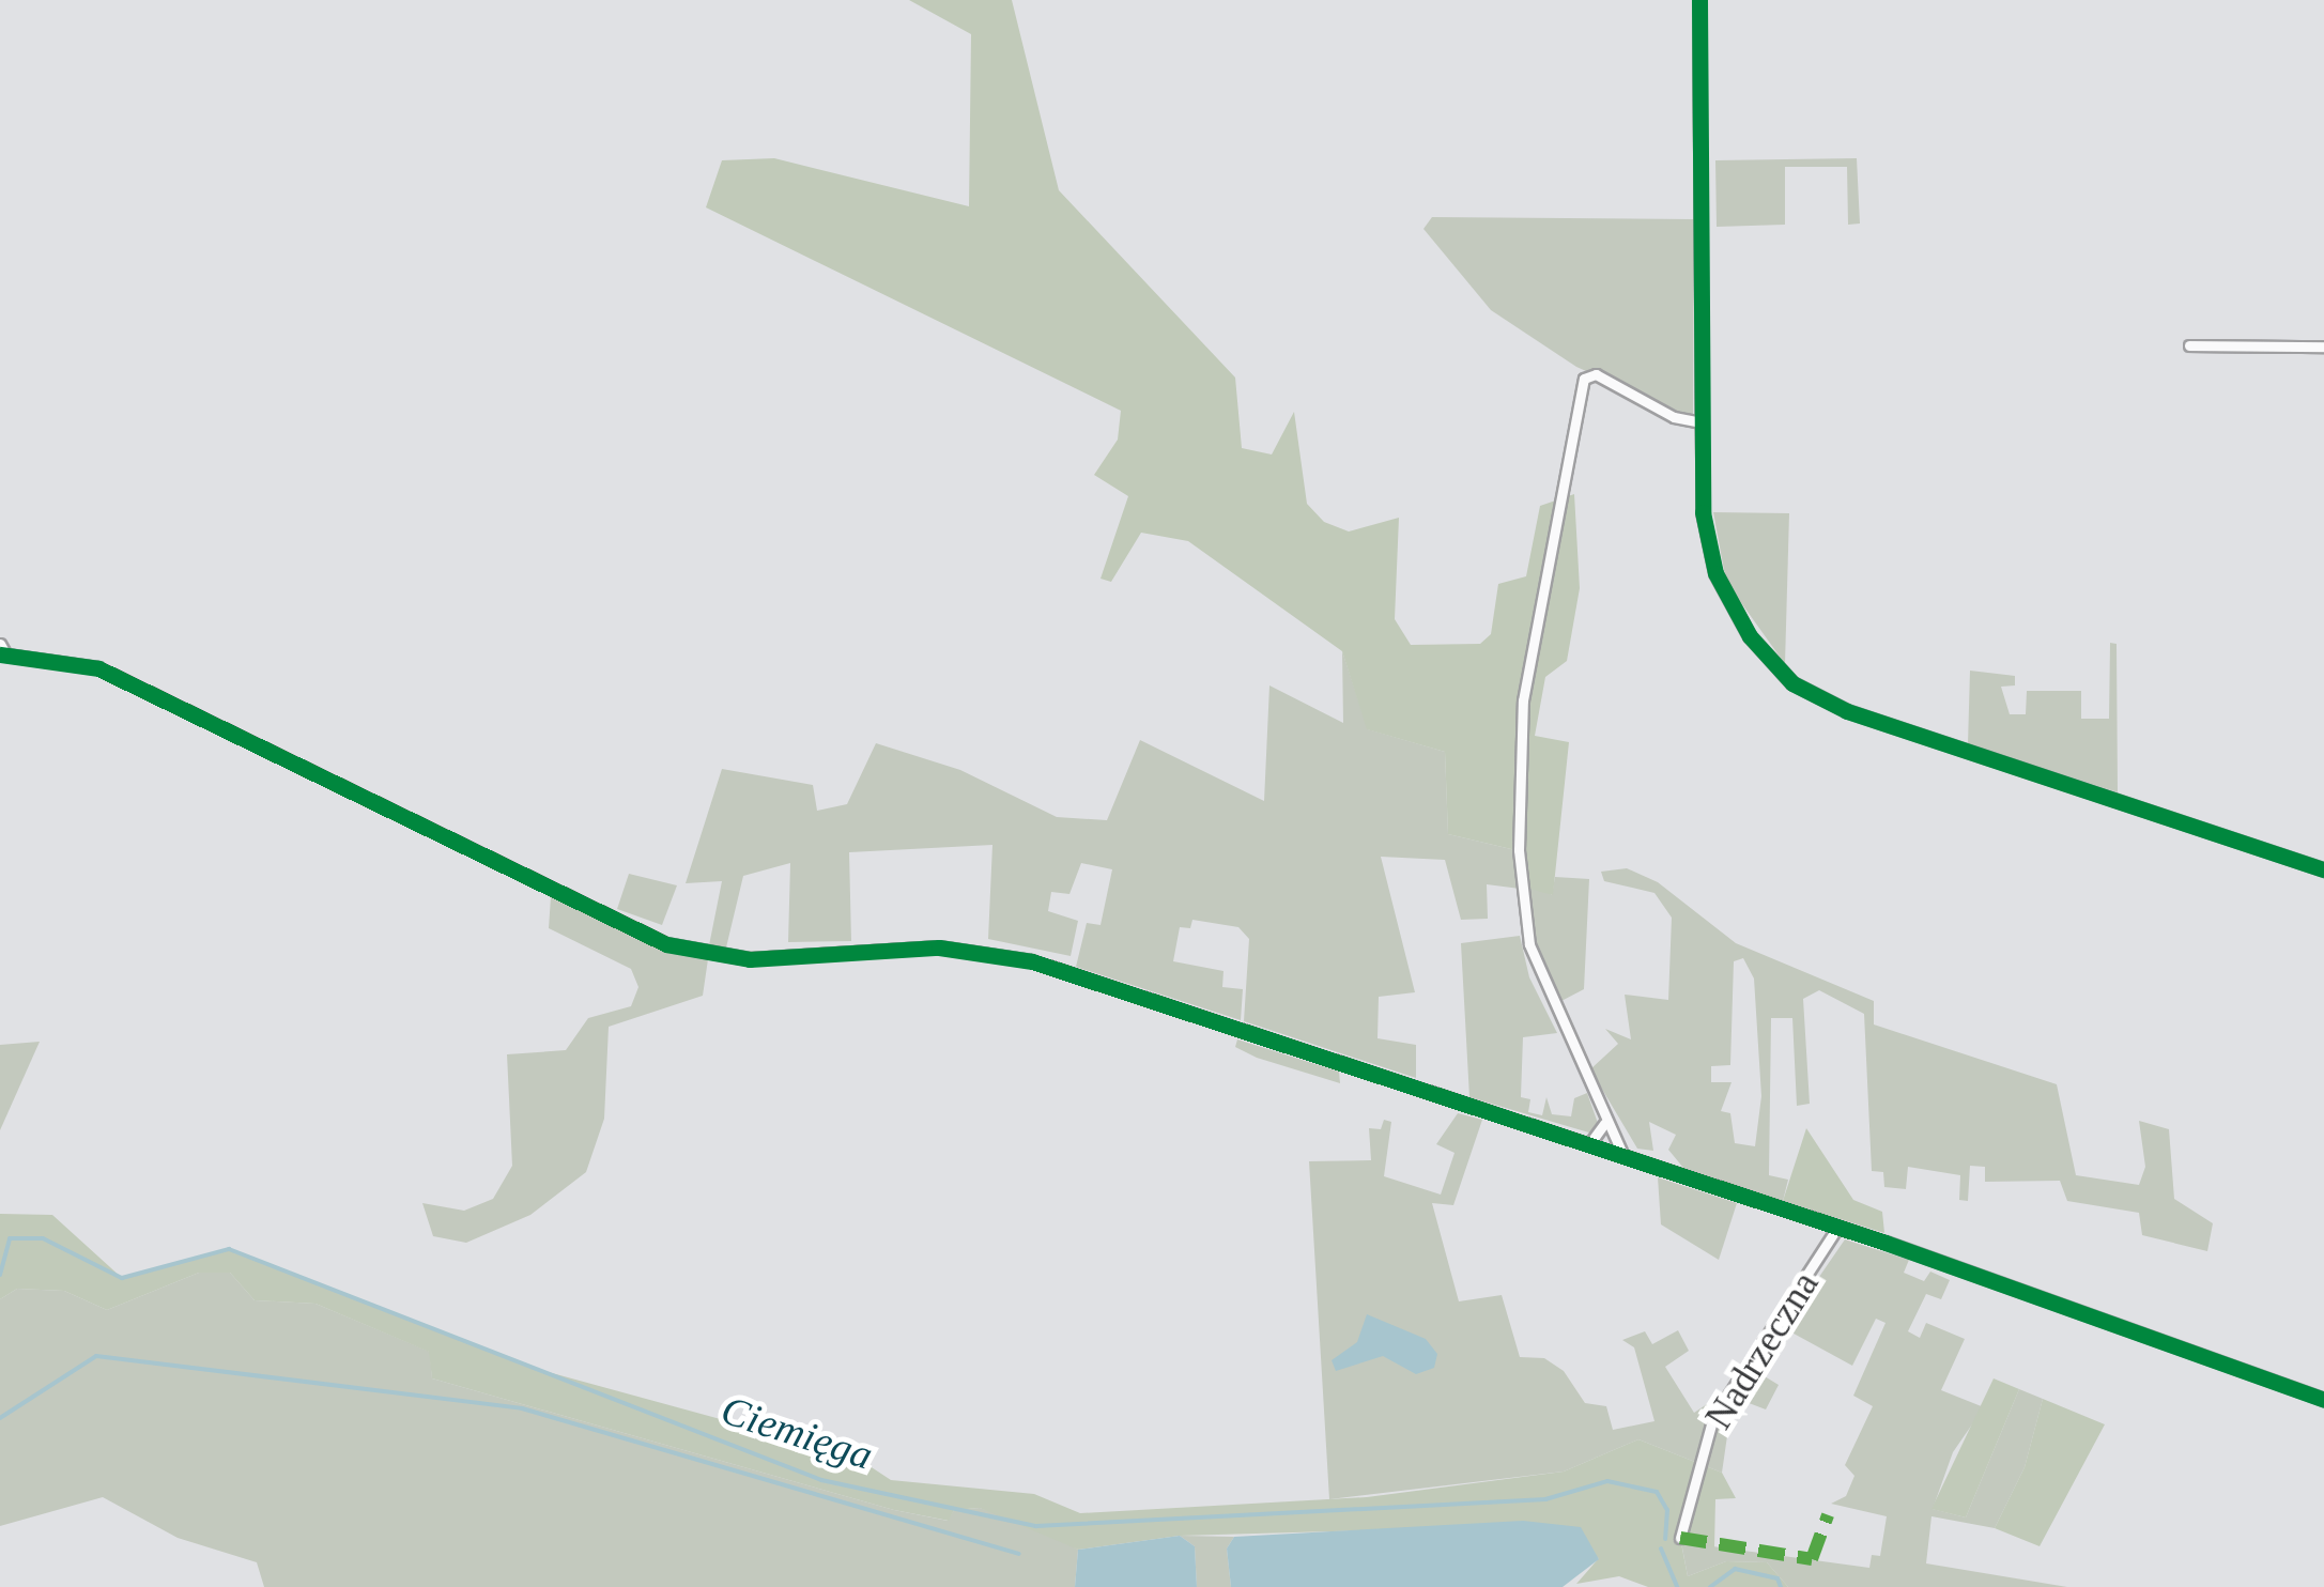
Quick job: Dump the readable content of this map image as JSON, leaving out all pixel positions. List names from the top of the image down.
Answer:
{
  "streets": {
    "street": ["Nadrzeczna"]
  },
  "water": ["Ciemięga"]
}
